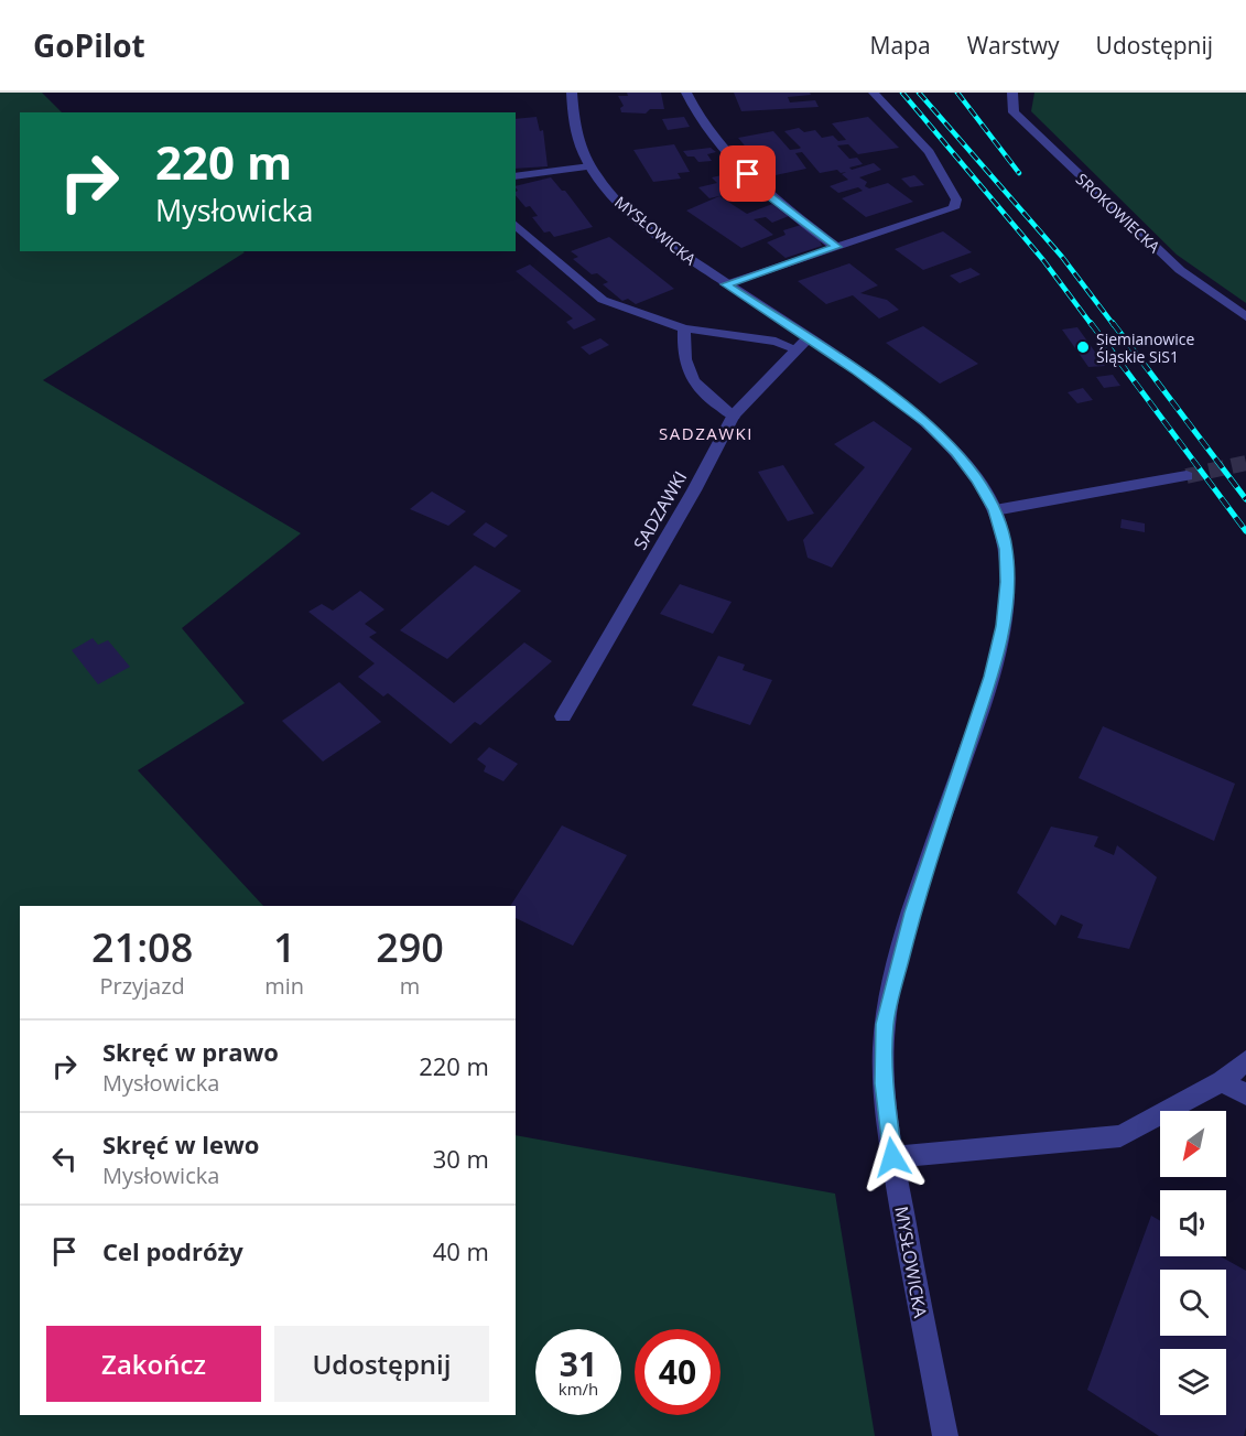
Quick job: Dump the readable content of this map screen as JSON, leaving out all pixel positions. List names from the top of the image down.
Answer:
{
  "streets": {
    "street": ["SROKOWIECKA", "MYSŁOWICKA", "SADZAWKI"]
  },
  "crossings": [
    ["MYSŁOWICKA", "SADZAWKI"]
  ],
  "districts": ["SADZAWKI"],
  "places": ["Siemianowice Śląskie SiS1"],
  "north": "bottom left",
  "page": {
    "header": "GoPilot",
    "nav": ["Mapa", "Warstwy", "Udostępnij"],
    "turn": ["220 m", "Mysłowicka"],
    "eta": [
      "21:08",
      "Przyjazd",
      "1",
      "min",
      "290",
      "m"
    ],
    "list": [
      {
        "name": "Skręć w prawo",
        "note": "Mysłowicka",
        "value": "220 m"
      },
      {
        "name": "Skręć w lewo",
        "note": "Mysłowicka",
        "value": "30 m"
      },
      {
        "name": "Cel podróży",
        "value": "40 m"
      }
    ],
    "buttons": ["Zakończ", "Udostępnij"],
    "speed": "31 km/h",
    "limit": "40"
  }
}
